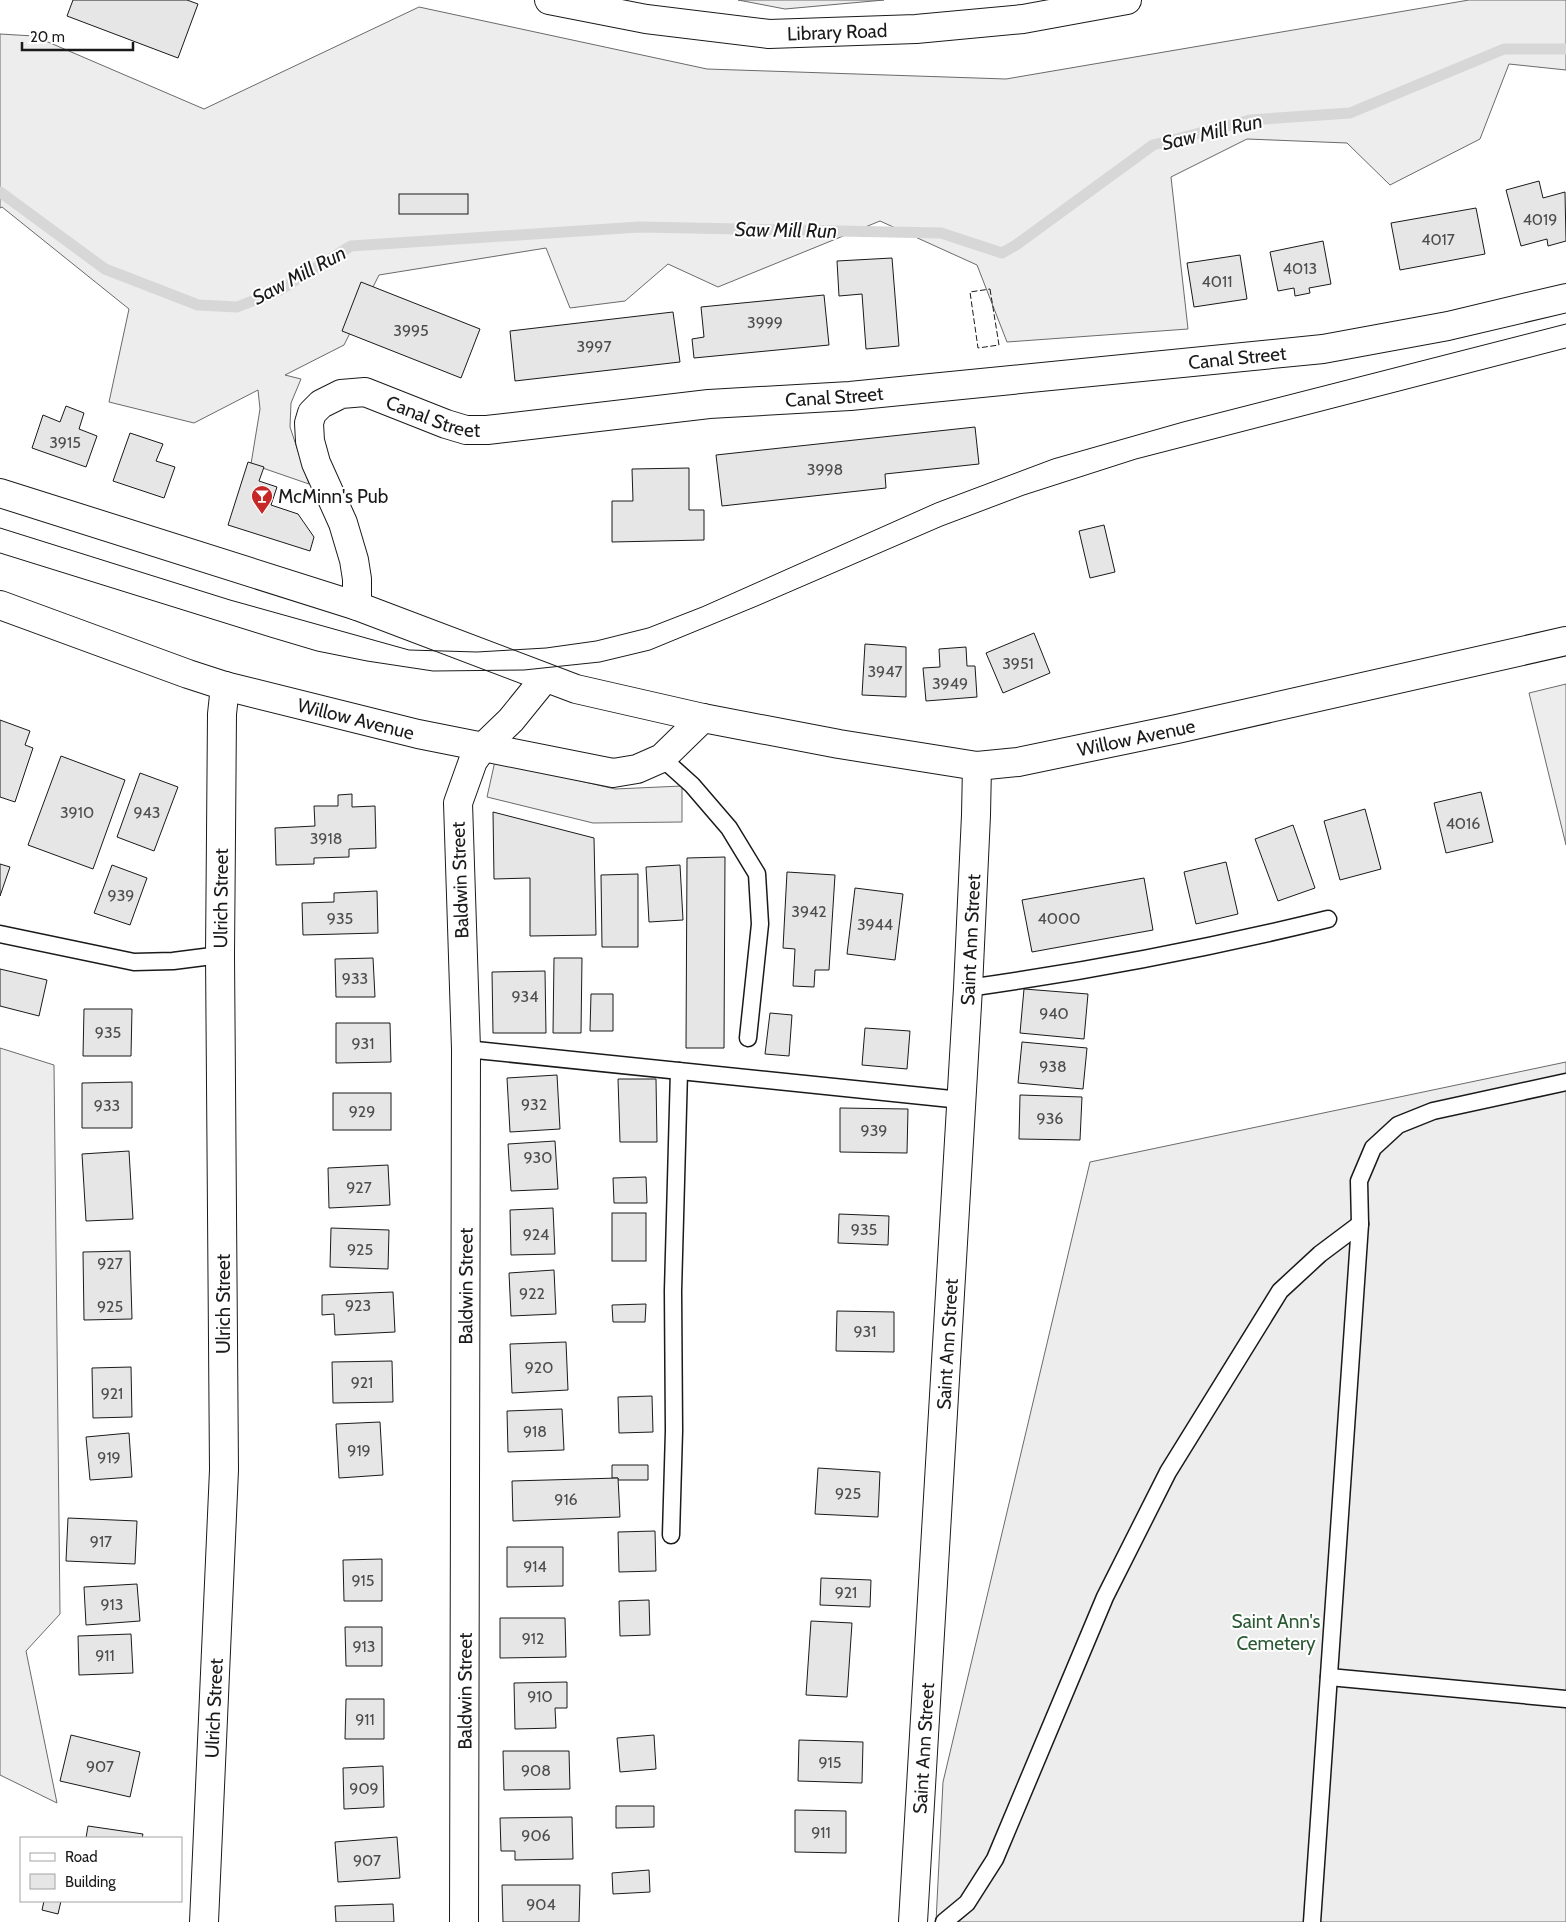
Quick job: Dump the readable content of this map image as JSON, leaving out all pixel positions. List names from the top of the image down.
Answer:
{
  "streets": {
    "street": [
      "Library Road",
      "Canal Street",
      "Willow Avenue",
      "Baldwin Street",
      "Ulrich Street",
      "Saint Ann Street"
    ]
  },
  "crossings": [
    ["Canal Street", "Willow Avenue"],
    ["Willow Avenue", "Baldwin Street"],
    ["Willow Avenue", "Ulrich Street"],
    ["Willow Avenue", "Saint Ann Street"]
  ],
  "water": ["Saw Mill Run"],
  "parks": ["Saint Ann's Cemetery"],
  "places": {
    "bar": ["McMinn's Pub"]
  },
  "house_numbers": [
    "4019",
    "4017",
    "4013",
    "4011",
    "3999",
    "3995",
    "3997",
    "3915",
    "3998",
    "3951",
    "3947",
    "3949",
    "3910",
    "943",
    "4016",
    "3918",
    "939",
    "3942",
    "935",
    "4000",
    "3944",
    "933",
    "934",
    "940",
    "935",
    "931",
    "938",
    "932",
    "933",
    "929",
    "936",
    "939",
    "930",
    "927",
    "935",
    "924",
    "925",
    "927",
    "922",
    "923",
    "925",
    "931",
    "920",
    "921",
    "921",
    "918",
    "919",
    "919",
    "925",
    "916",
    "917",
    "914",
    "915",
    "921",
    "913",
    "912",
    "913",
    "911",
    "910",
    "911",
    "915",
    "907",
    "908",
    "909",
    "911",
    "906",
    "907",
    "904"
  ],
  "legend": ["Road", "Building"],
  "scale_bar": "20 m"
}
